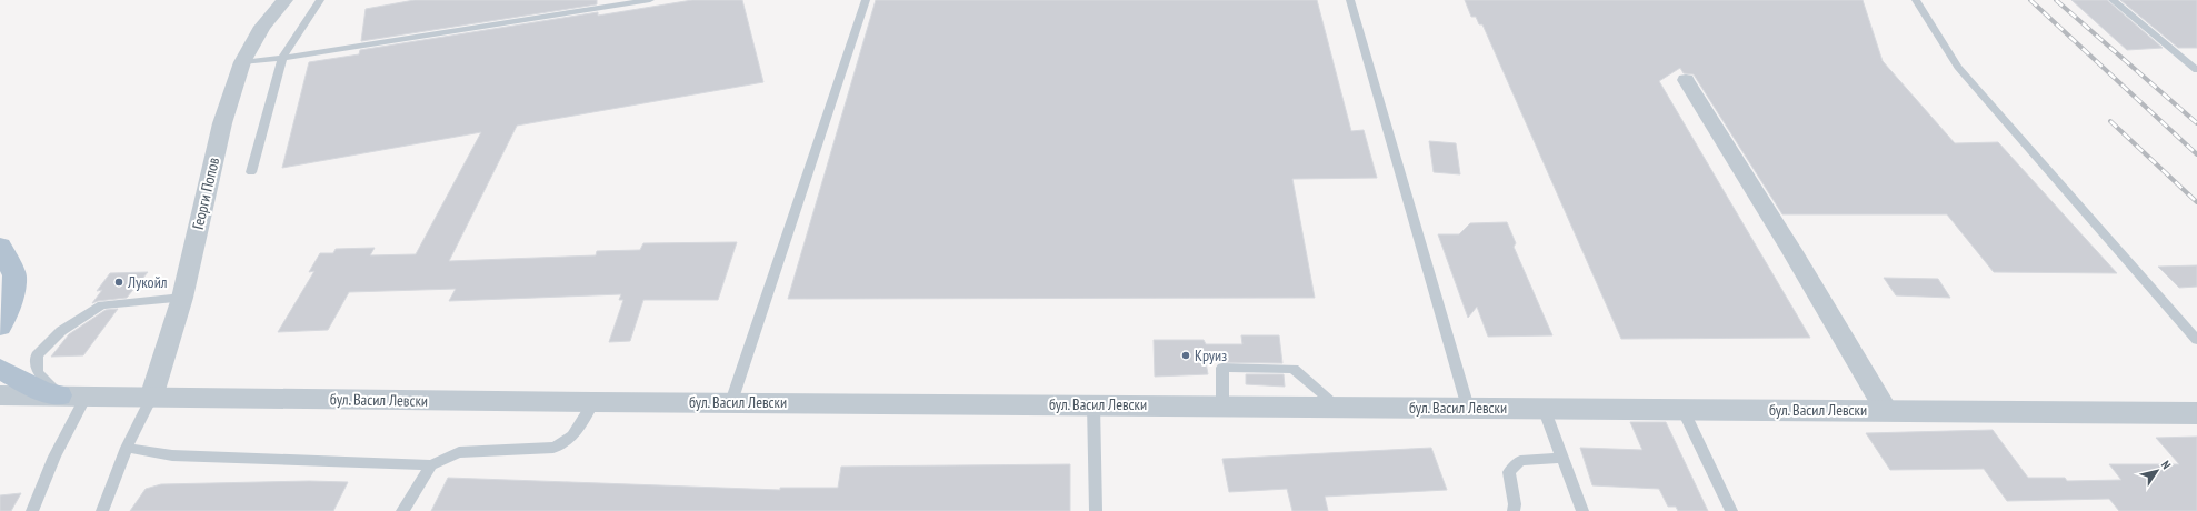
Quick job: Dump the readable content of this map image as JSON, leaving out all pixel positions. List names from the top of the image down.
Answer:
{
  "streets": {
    "street": ["Георги Попов", "бул. Васил Левски"]
  },
  "crossings": [
    ["Георги Попов", "бул. Васил Левски"]
  ],
  "places": ["Лукойл", "Круиз"],
  "north": "top right"
}
